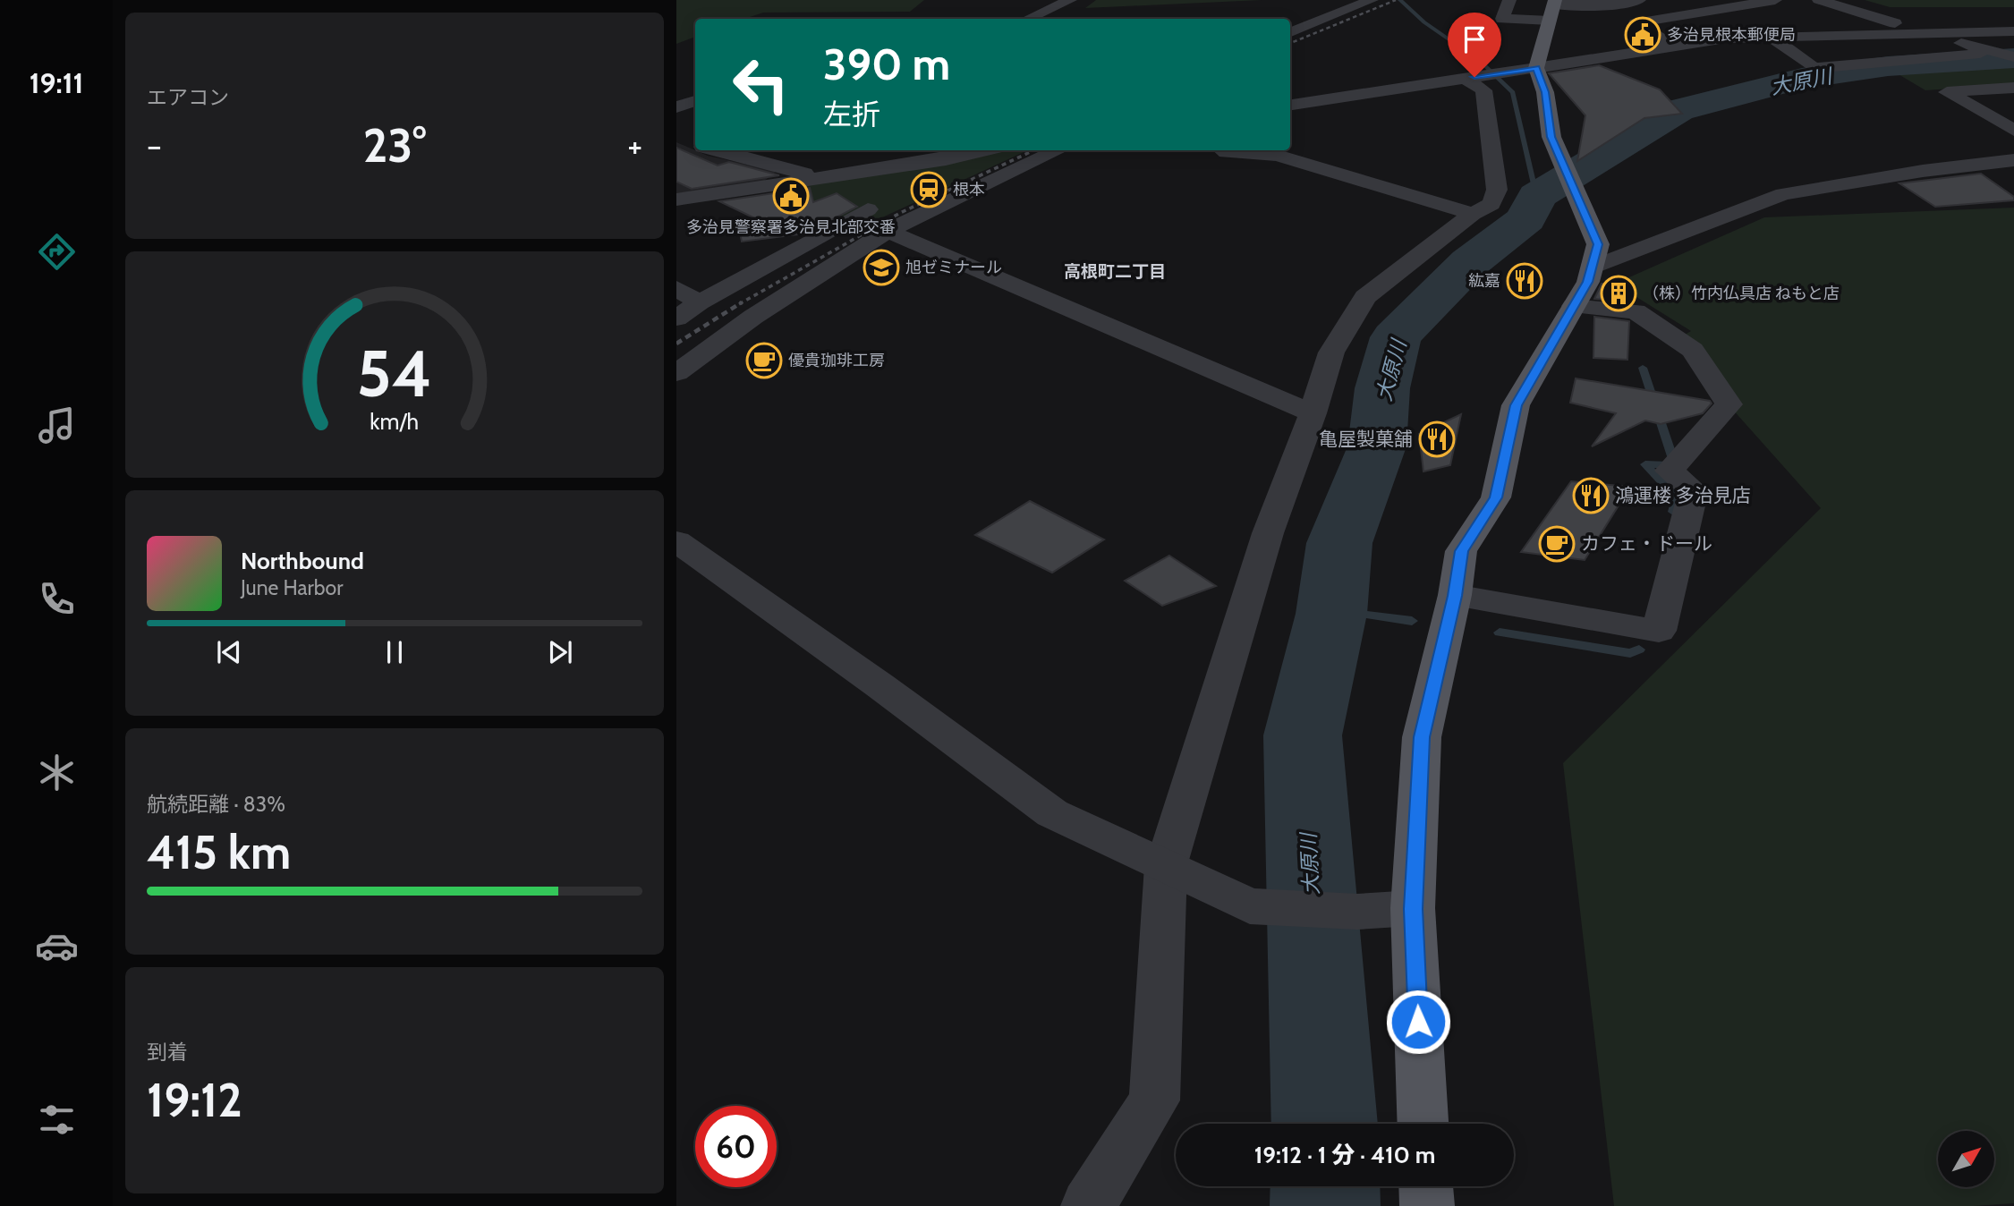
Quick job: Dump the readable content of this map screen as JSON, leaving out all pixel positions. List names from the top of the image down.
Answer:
{
  "districts": ["高根町二丁目"],
  "water": ["大原川"],
  "places": {
    "public building": ["多治見根本郵便局", "多治見警察署多治見北部交番"],
    "station": ["根本"],
    "school or university": ["旭ゼミナール"],
    "restaurant": ["紘嘉", "亀屋製菓舗", "鴻運楼 多治見店"],
    "building": ["（株）竹内仏具店 ねもと店"],
    "cafe": ["優貴珈琲工房", "カフェ・ドール"]
  },
  "north": "top right",
  "page": {
    "tabs": "19:11",
    "tile": [
      "エアコン",
      ["航続距離 · 83%", "415 km"],
      ["到着", "19:12"]
    ],
    "turn": ["390 m", "左折"],
    "heat": ["−", "23°", "+"],
    "song": ["Northbound", "June Harbor"],
    "limit": "60",
    "trip": "19:12 · 1 分 · 410 m",
    "gauge": ["54", "km/h"]
  }
}
